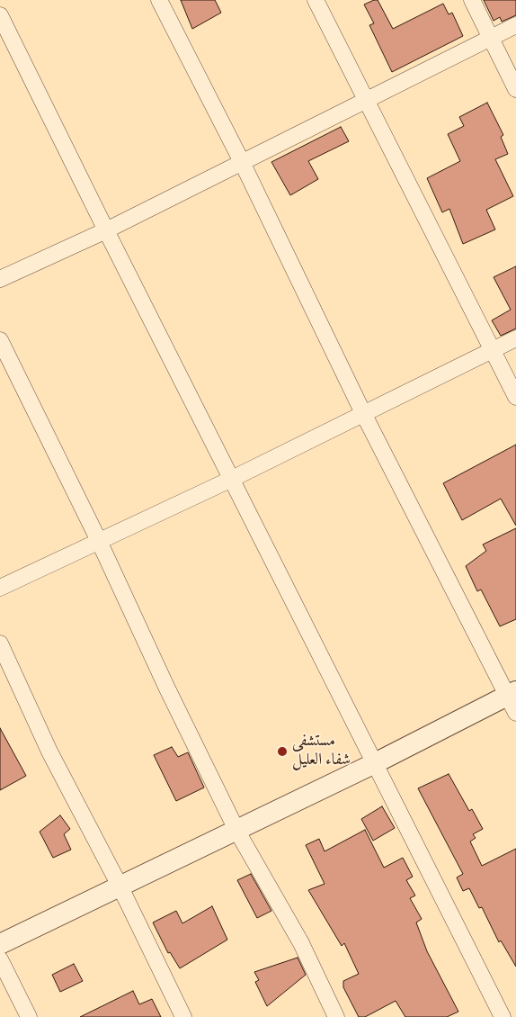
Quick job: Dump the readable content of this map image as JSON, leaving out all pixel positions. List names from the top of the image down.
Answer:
{
  "places": ["مستشفى شفاء العليل"]
}
